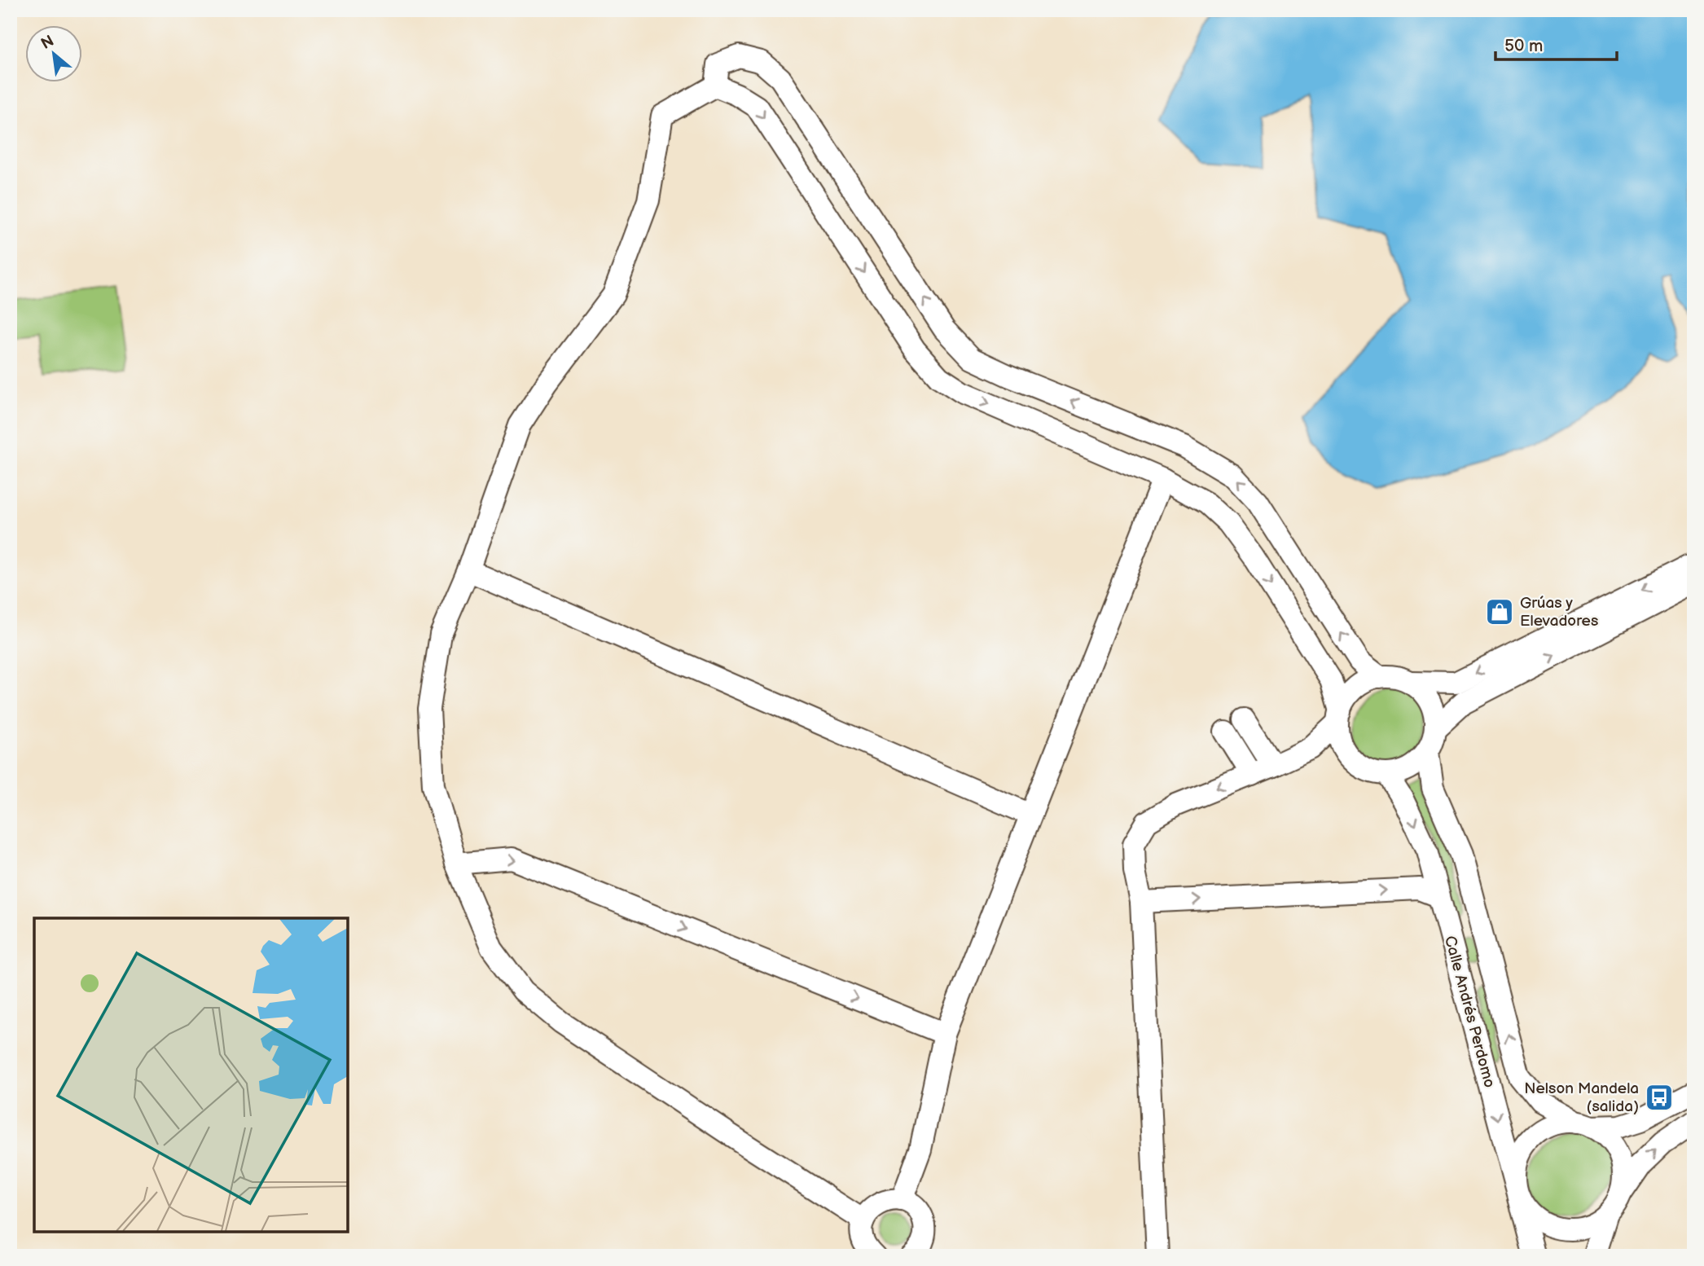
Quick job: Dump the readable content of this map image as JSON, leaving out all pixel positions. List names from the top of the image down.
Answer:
{
  "streets": {
    "street": ["Calle Andrés Perdomo"]
  },
  "places": {
    "shop": ["Grúas y Elevadores"],
    "bus stop": ["Nelson Mandela (salida)"]
  },
  "scale_bar": "50 m",
  "north": "top left"
}
